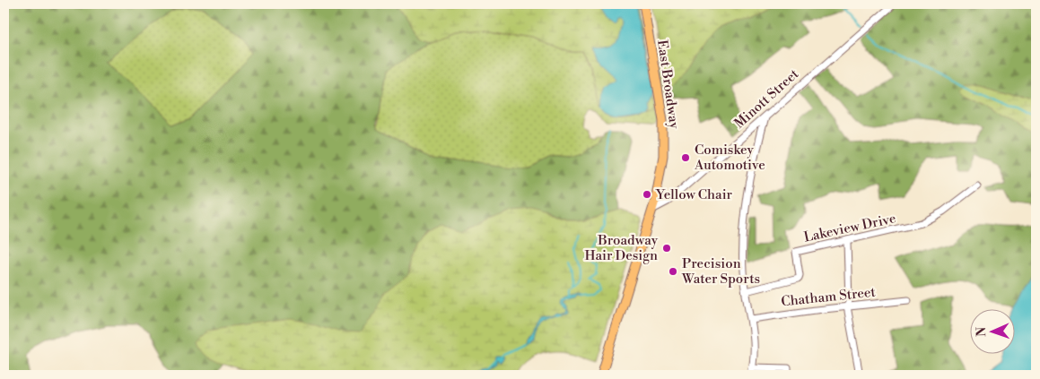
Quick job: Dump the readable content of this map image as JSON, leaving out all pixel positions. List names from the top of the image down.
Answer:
{
  "streets": {
    "main road": ["East Broadway"],
    "street": ["Minott Street", "Lakeview Drive", "Chatham Street"]
  },
  "crossings": [
    ["East Broadway", "Minott Street"]
  ],
  "places": [
    "Comiskey Automotive",
    "Yellow Chair",
    "Broadway Hair Design",
    "Precision Water Sports"
  ],
  "north": "left"
}
